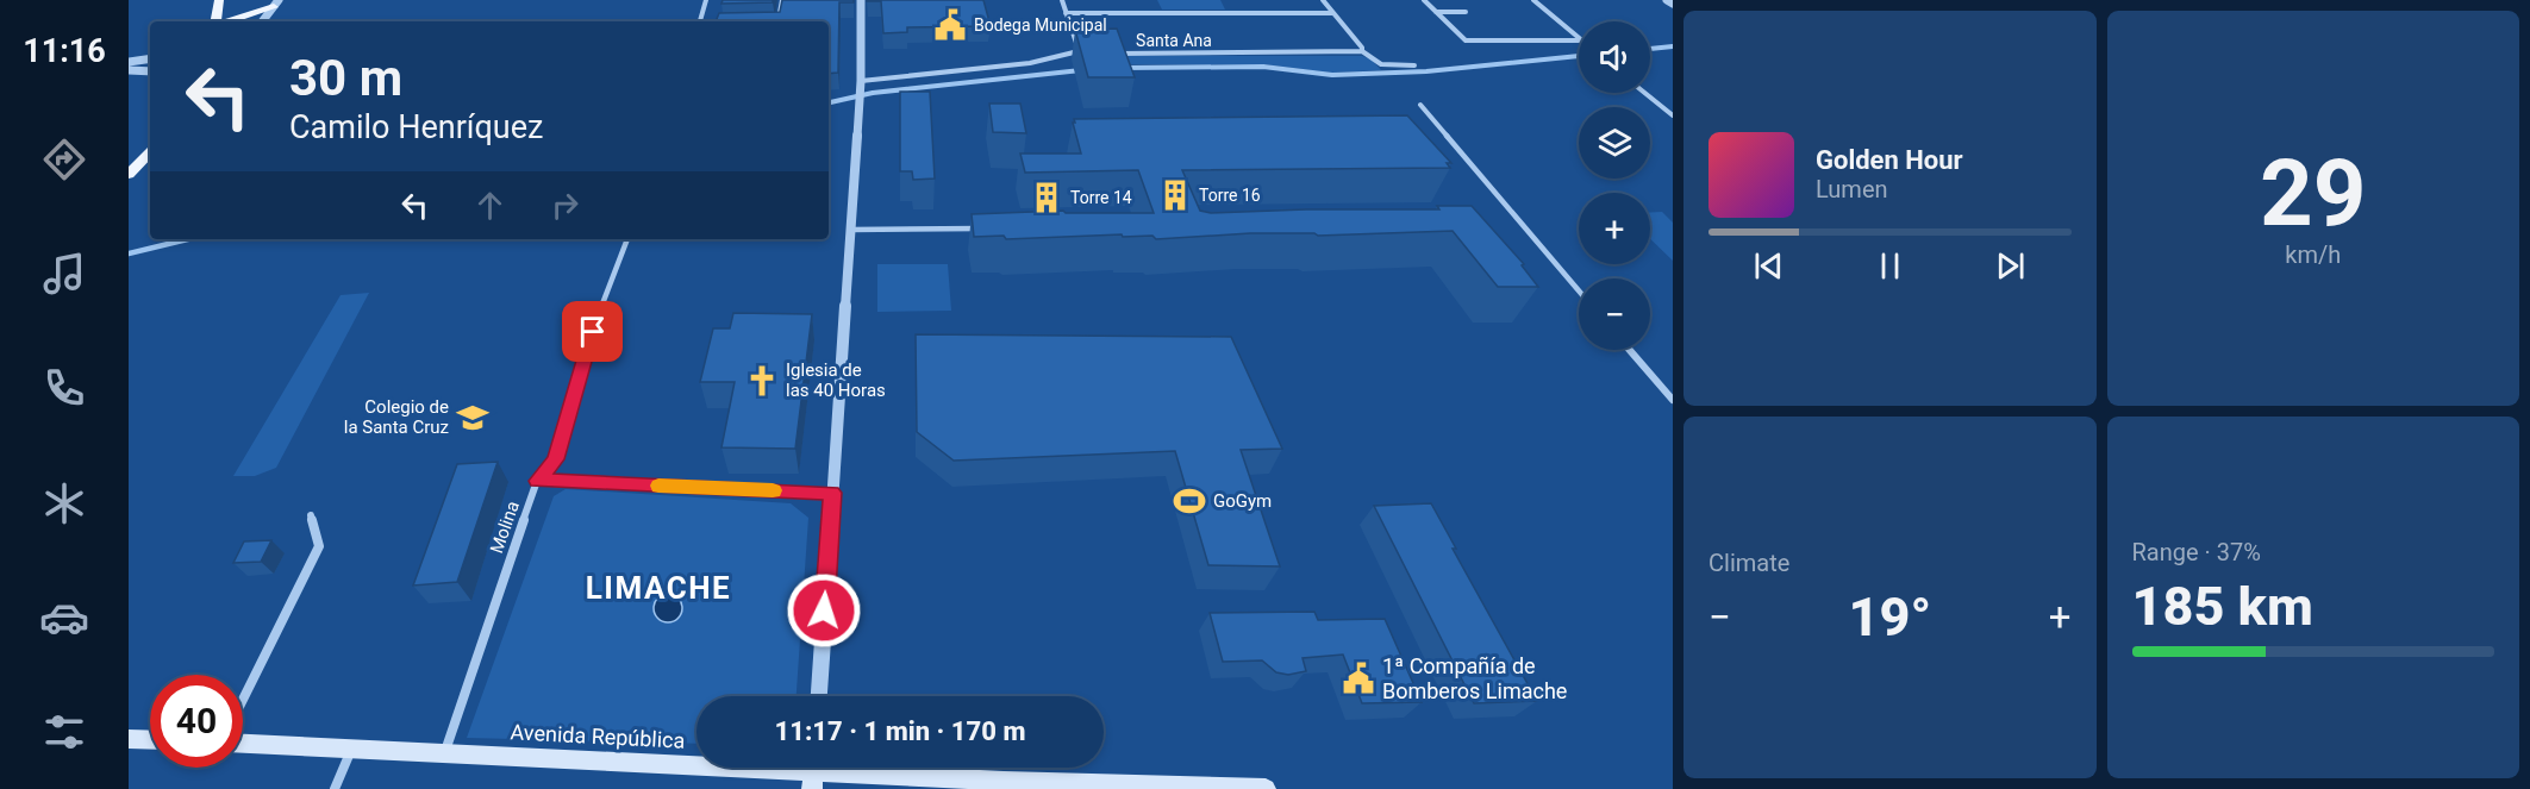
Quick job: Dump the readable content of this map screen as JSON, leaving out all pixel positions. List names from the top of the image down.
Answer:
{
  "streets": {
    "main road": ["Avenida República"],
    "street": ["Santa Ana", "Molina"]
  },
  "crossings": [
    ["Molina", "Avenida República"]
  ],
  "districts": ["LIMACHE"],
  "places": {
    "public building": ["Bodega Municipal", "1ª Compañía de Bomberos Limache"],
    "building": ["Torre 16", "Torre 14"],
    "church": ["Iglesia de las 40 Horas"],
    "school or university": ["Colegio de la Santa Cruz"],
    "sports": ["GoGym"]
  },
  "page": {
    "tabs": "11:16",
    "tile": [
      ["29", "km/h"],
      "Climate",
      ["Range · 37%", "185 km"]
    ],
    "map_buttons": ["+", "−"],
    "turn": ["30 m", "Camilo Henríquez"],
    "song": ["Golden Hour", "Lumen"],
    "heat": ["−", "19°", "+"],
    "limit": "40",
    "trip": "11:17 · 1 min · 170 m"
  }
}
